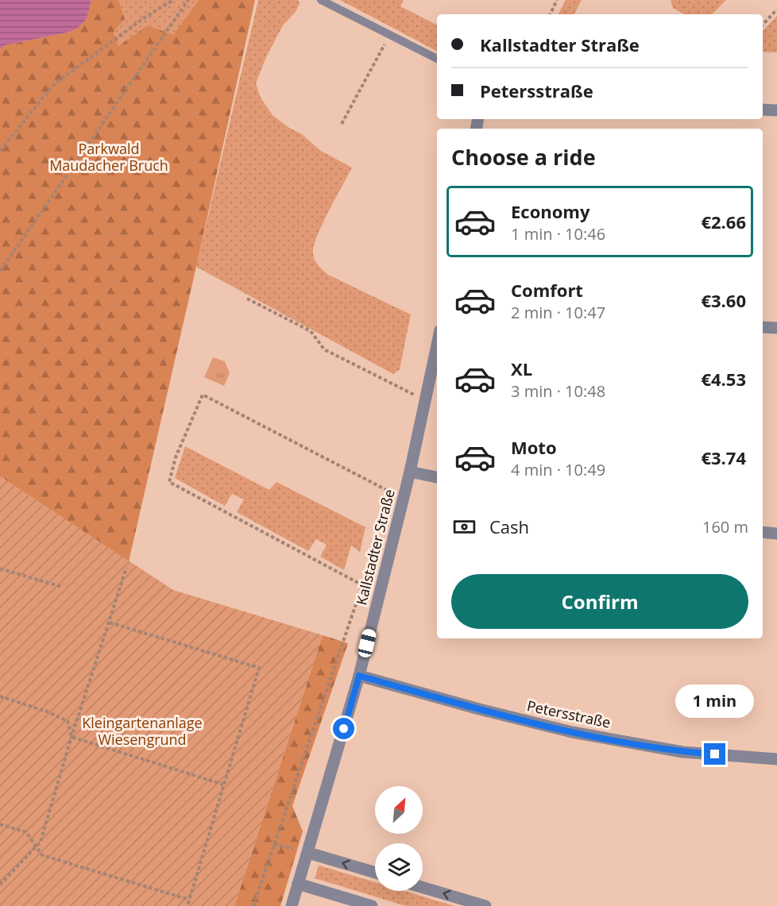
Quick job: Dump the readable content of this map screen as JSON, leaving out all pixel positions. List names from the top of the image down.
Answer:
{
  "streets": {
    "street": ["Kallstadter Straße", "Petersstraße"]
  },
  "crossings": [
    ["Kallstadter Straße", "Petersstraße"]
  ],
  "parks": ["Parkwald Maudacher Bruch", "Kleingartenanlage Wiesengrund"],
  "north": "top right",
  "page": {
    "banner": ["Kallstadter Straße", "Petersstraße"],
    "heading": "Choose a ride",
    "list": [
      {
        "name": "Economy",
        "note": "1 min · 10:46",
        "value": "€2.66"
      },
      {
        "name": "Comfort",
        "note": "2 min · 10:47",
        "value": "€3.60"
      },
      {
        "name": "XL",
        "note": "3 min · 10:48",
        "value": "€4.53"
      },
      {
        "name": "Moto",
        "note": "4 min · 10:49",
        "value": "€3.74"
      }
    ],
    "pay": ["Cash", "160 m"],
    "buttons": "Confirm",
    "bubble": "1 min"
  }
}
